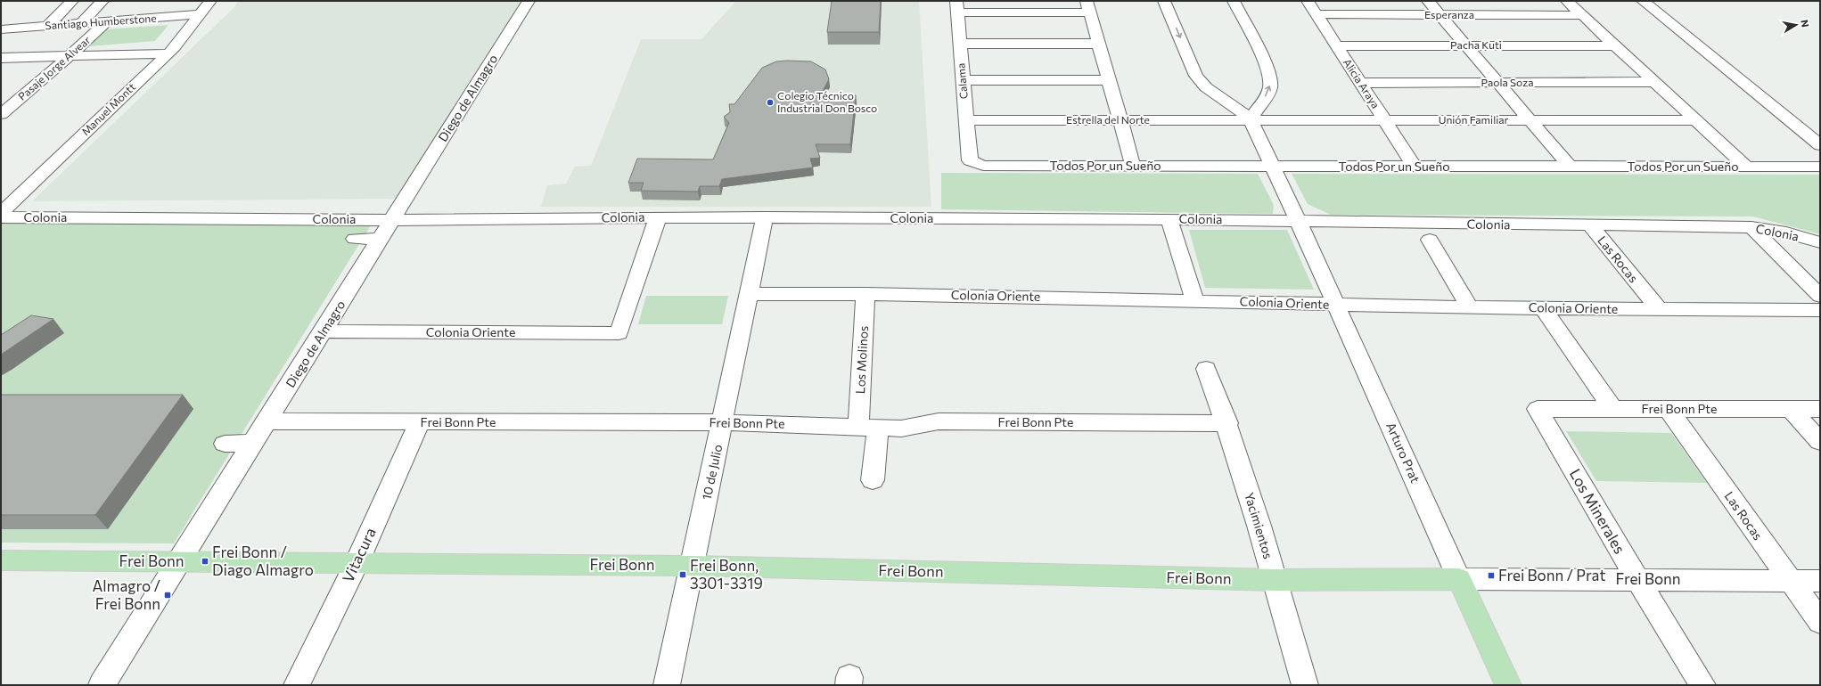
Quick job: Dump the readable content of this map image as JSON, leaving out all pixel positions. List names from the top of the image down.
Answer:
{
  "streets": {
    "main road": ["Arturo Prat", "Frei Bonn"],
    "street": [
      "Esperanza",
      "Santiago Humberstone",
      "Pacha Kuti",
      "Pasaje Jorge Alvear",
      "Calama",
      "Paola Soza",
      "Alicia Araya",
      "Diego de Almagro",
      "Manuel Montt",
      "Estrella del Norte",
      "Unión Familiar",
      "Todos Por un Sueño",
      "Colonia",
      "Las Rocas",
      "Colonia Oriente",
      "Los Molinos",
      "Frei Bonn Pte",
      "10 de Julio",
      "Los Minerales",
      "Yacimientos",
      "Vitacura"
    ]
  },
  "crossings": [
    ["Esperanza", "Alicia Araya"],
    ["Santiago Humberstone", "Pasaje Jorge Alvear"],
    ["Santiago Humberstone", "Manuel Montt"],
    ["Pacha Kuti", "Alicia Araya"],
    ["Calama", "Estrella del Norte"],
    ["Calama", "Todos Por un Sueño"],
    ["Paola Soza", "Alicia Araya"],
    ["Alicia Araya", "Unión Familiar"],
    ["Alicia Araya", "Todos Por un Sueño"],
    ["Diego de Almagro", "Colonia"],
    ["Diego de Almagro", "Colonia Oriente"],
    ["Diego de Almagro", "Frei Bonn Pte"],
    ["Diego de Almagro", "Frei Bonn"],
    ["Estrella del Norte", "Unión Familiar"],
    ["Estrella del Norte", "Arturo Prat"],
    ["Unión Familiar", "Arturo Prat"],
    ["Todos Por un Sueño", "Arturo Prat"],
    ["Colonia", "Las Rocas"],
    ["Colonia", "Colonia Oriente"],
    ["Colonia", "Arturo Prat"],
    ["Colonia", "10 de Julio"],
    ["Las Rocas", "Colonia Oriente"],
    ["Las Rocas", "Frei Bonn Pte"],
    ["Las Rocas", "Frei Bonn"],
    ["Colonia Oriente", "Los Molinos"],
    ["Colonia Oriente", "Arturo Prat"],
    ["Colonia Oriente", "10 de Julio"],
    ["Los Molinos", "Frei Bonn Pte"],
    ["Frei Bonn Pte", "10 de Julio"],
    ["Frei Bonn Pte", "Los Minerales"],
    ["Frei Bonn Pte", "Yacimientos"],
    ["Frei Bonn Pte", "Vitacura"],
    ["Arturo Prat", "Frei Bonn"],
    ["10 de Julio", "Frei Bonn"],
    ["Los Minerales", "Frei Bonn"],
    ["Yacimientos", "Frei Bonn"],
    ["Vitacura", "Frei Bonn"]
  ],
  "places": {
    "other": ["Colegio Técnico Industrial Don Bosco"],
    "transit": [
      "Frei Bonn / Diago Almagro",
      "Frei Bonn, 3301-3319",
      "Frei Bonn / Prat",
      "Almagro / Frei Bonn"
    ]
  },
  "north": "right"
}
